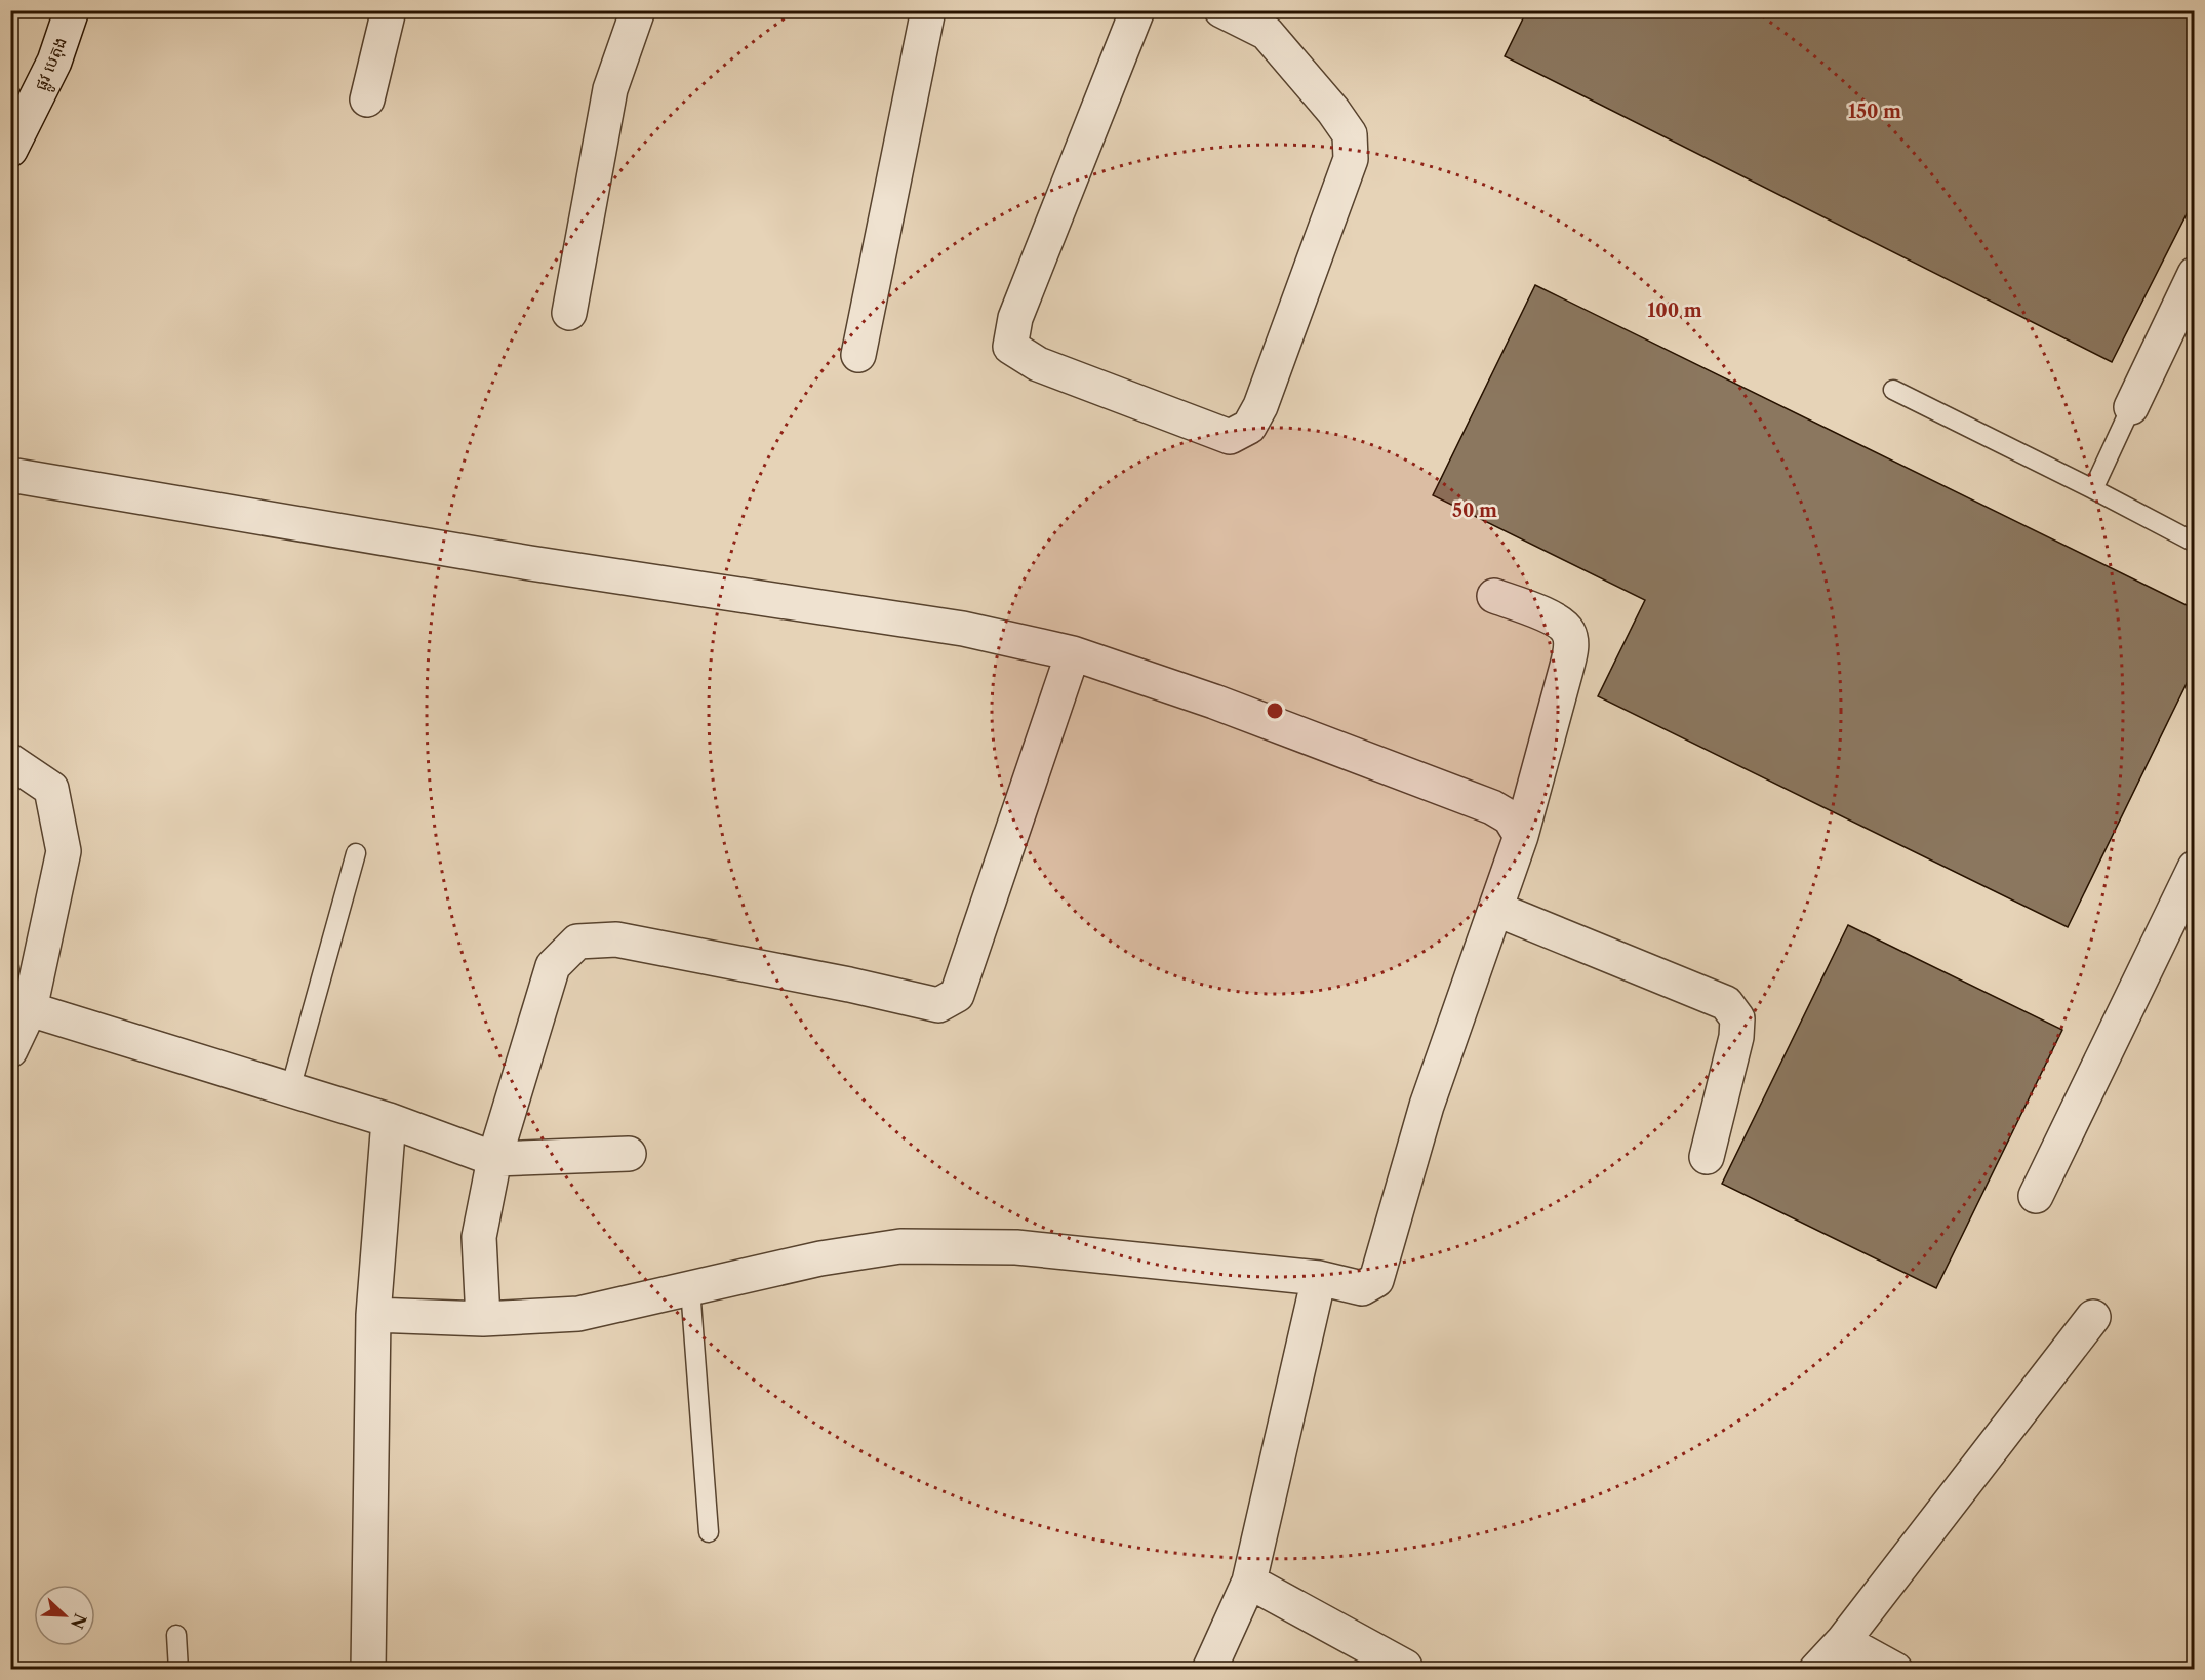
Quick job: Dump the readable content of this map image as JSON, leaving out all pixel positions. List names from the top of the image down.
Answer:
{
  "streets": {
    "street": ["ផ្លូវ បេតុង"]
  },
  "north": "bottom right",
  "rings": ["150 m", "100 m", "50 m"]
}
